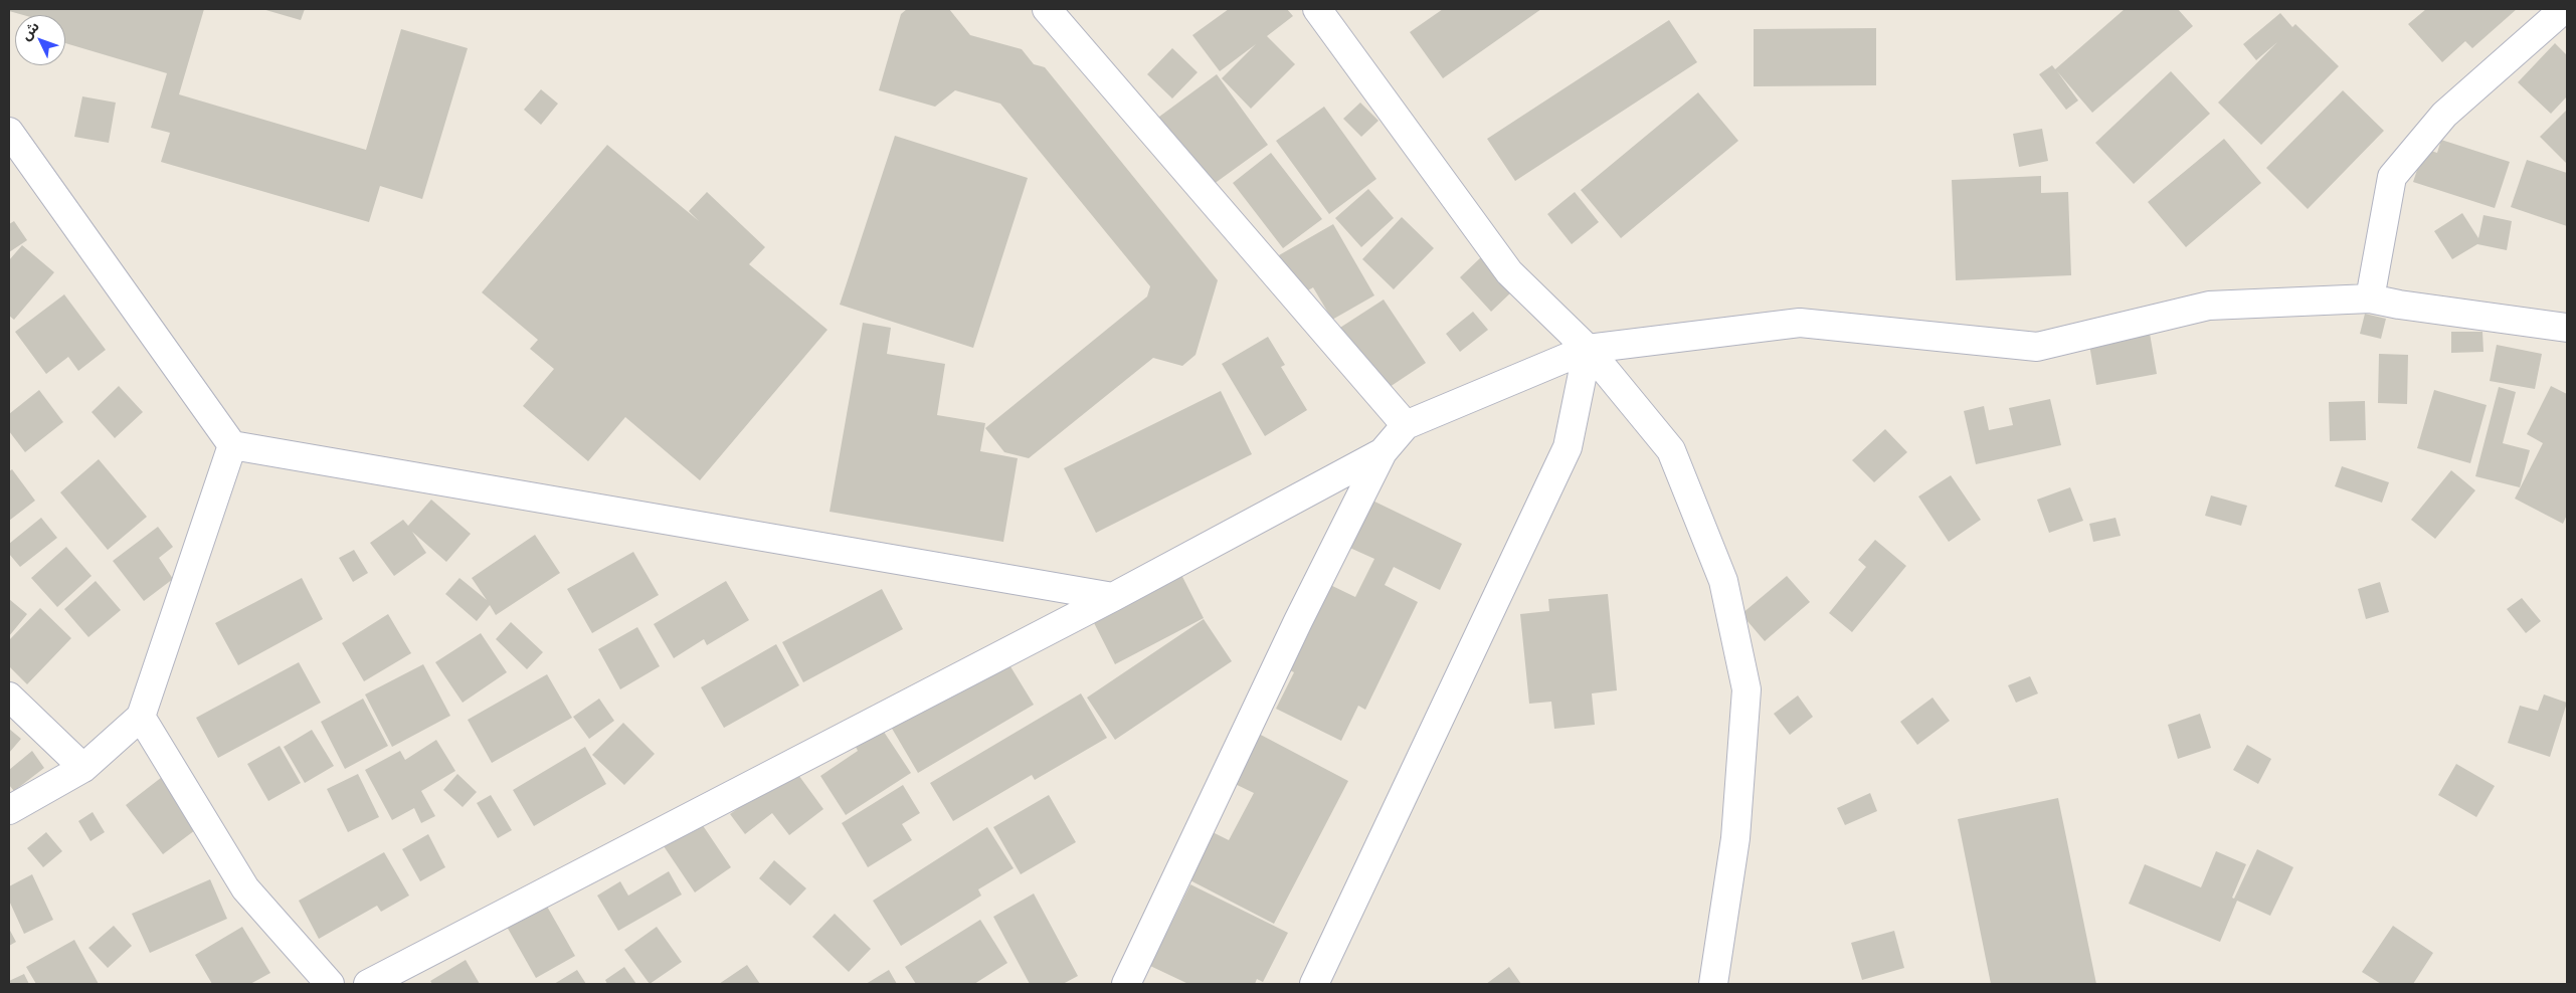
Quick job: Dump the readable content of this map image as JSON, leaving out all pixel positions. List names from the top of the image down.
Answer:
{
  "north": "top left"
}
